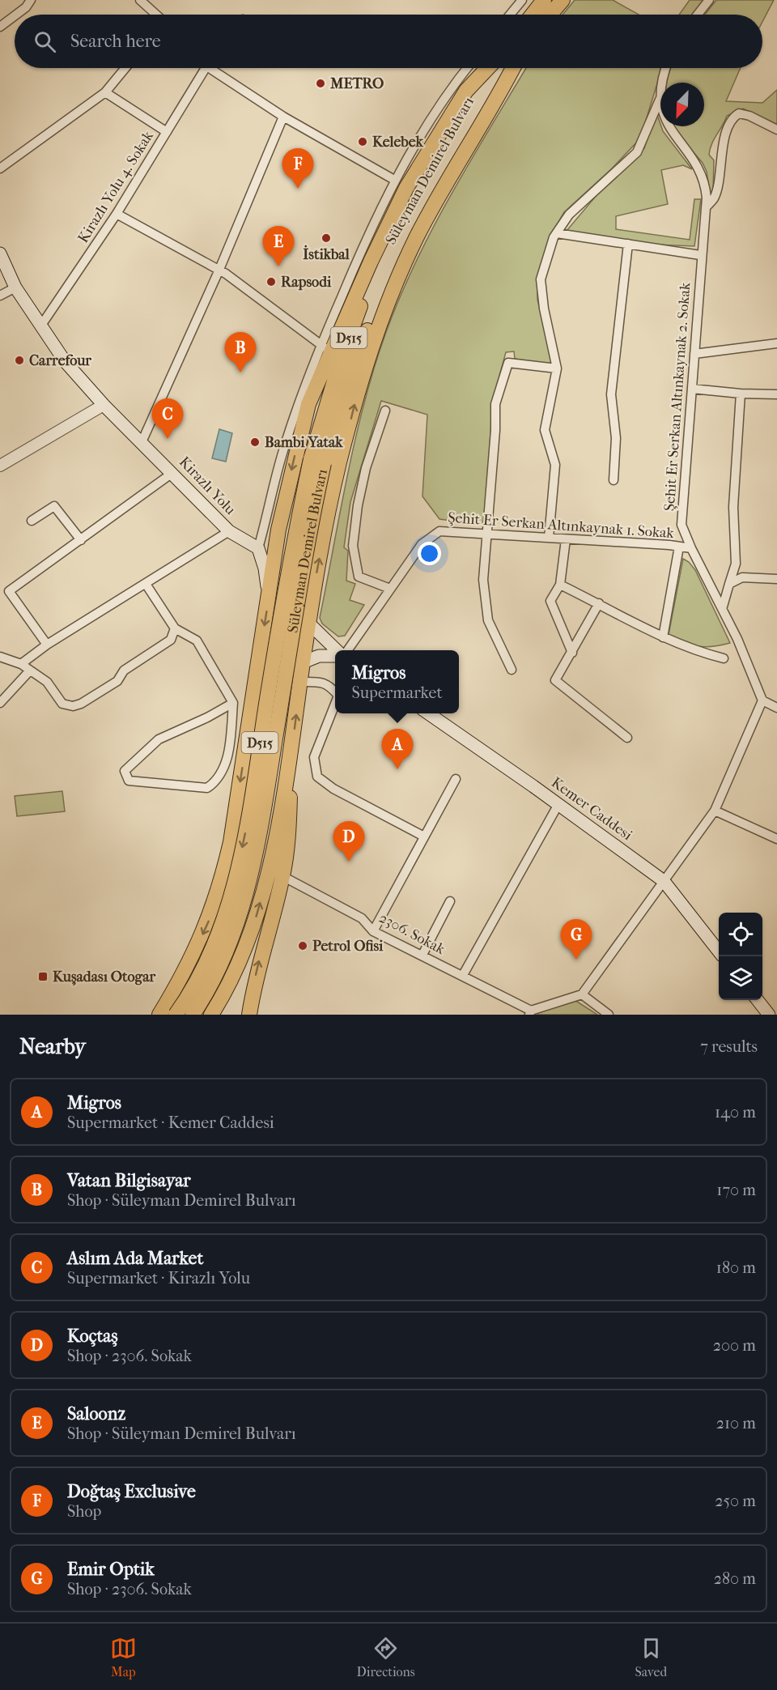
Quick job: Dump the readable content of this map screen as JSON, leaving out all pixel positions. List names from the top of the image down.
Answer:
{
  "streets": {
    "highway": ["Süleyman Demirel Bulvarı", "D515"],
    "main road": ["Kirazlı Yolu", "Kemer Caddesi"],
    "street": [
      "Kirazlı Yolu 4. Sokak",
      "Şehit Er Serkan Altınkaynak 2. Sokak",
      "Şehit Er Serkan Altınkaynak 1. Sokak",
      "2306. Sokak"
    ]
  },
  "crossings": [
    ["Kirazlı Yolu 4. Sokak", "Kirazlı Yolu"],
    ["Şehit Er Serkan Altınkaynak 2. Sokak", "Şehit Er Serkan Altınkaynak 1. Sokak"]
  ],
  "places": {
    "other": [
      "METRO",
      "Kelebek",
      "İstikbal",
      "Rapsodi",
      "Carrefour",
      "Bambi Yatak",
      "Petrol Ofisi"
    ],
    "transit": ["Kuşadası Otogar"]
  },
  "north": "bottom left",
  "page": {
    "search": "Search here",
    "pins": [
      "F",
      "E",
      "B",
      "C",
      "A",
      "D",
      "G"
    ],
    "popup": ["Migros", "Supermarket"],
    "heading": ["Nearby", "7 results"],
    "list": [
      {
        "mark": "A",
        "name": "Migros",
        "note": "Supermarket · Kemer Caddesi",
        "value": "140 m"
      },
      {
        "mark": "B",
        "name": "Vatan Bilgisayar",
        "note": "Shop · Süleyman Demirel Bulvarı",
        "value": "170 m"
      },
      {
        "mark": "C",
        "name": "Aslım Ada Market",
        "note": "Supermarket · Kirazlı Yolu",
        "value": "180 m"
      },
      {
        "mark": "D",
        "name": "Koçtaş",
        "note": "Shop · 2306. Sokak",
        "value": "200 m"
      },
      {
        "mark": "E",
        "name": "Saloonz",
        "note": "Shop · Süleyman Demirel Bulvarı",
        "value": "210 m"
      },
      {
        "mark": "F",
        "name": "Doğtaş Exclusive",
        "note": "Shop",
        "value": "250 m"
      },
      {
        "mark": "G",
        "name": "Emir Optik",
        "note": "Shop · 2306. Sokak",
        "value": "280 m"
      }
    ],
    "nav": ["Map", "Directions", "Saved"]
  }
}
